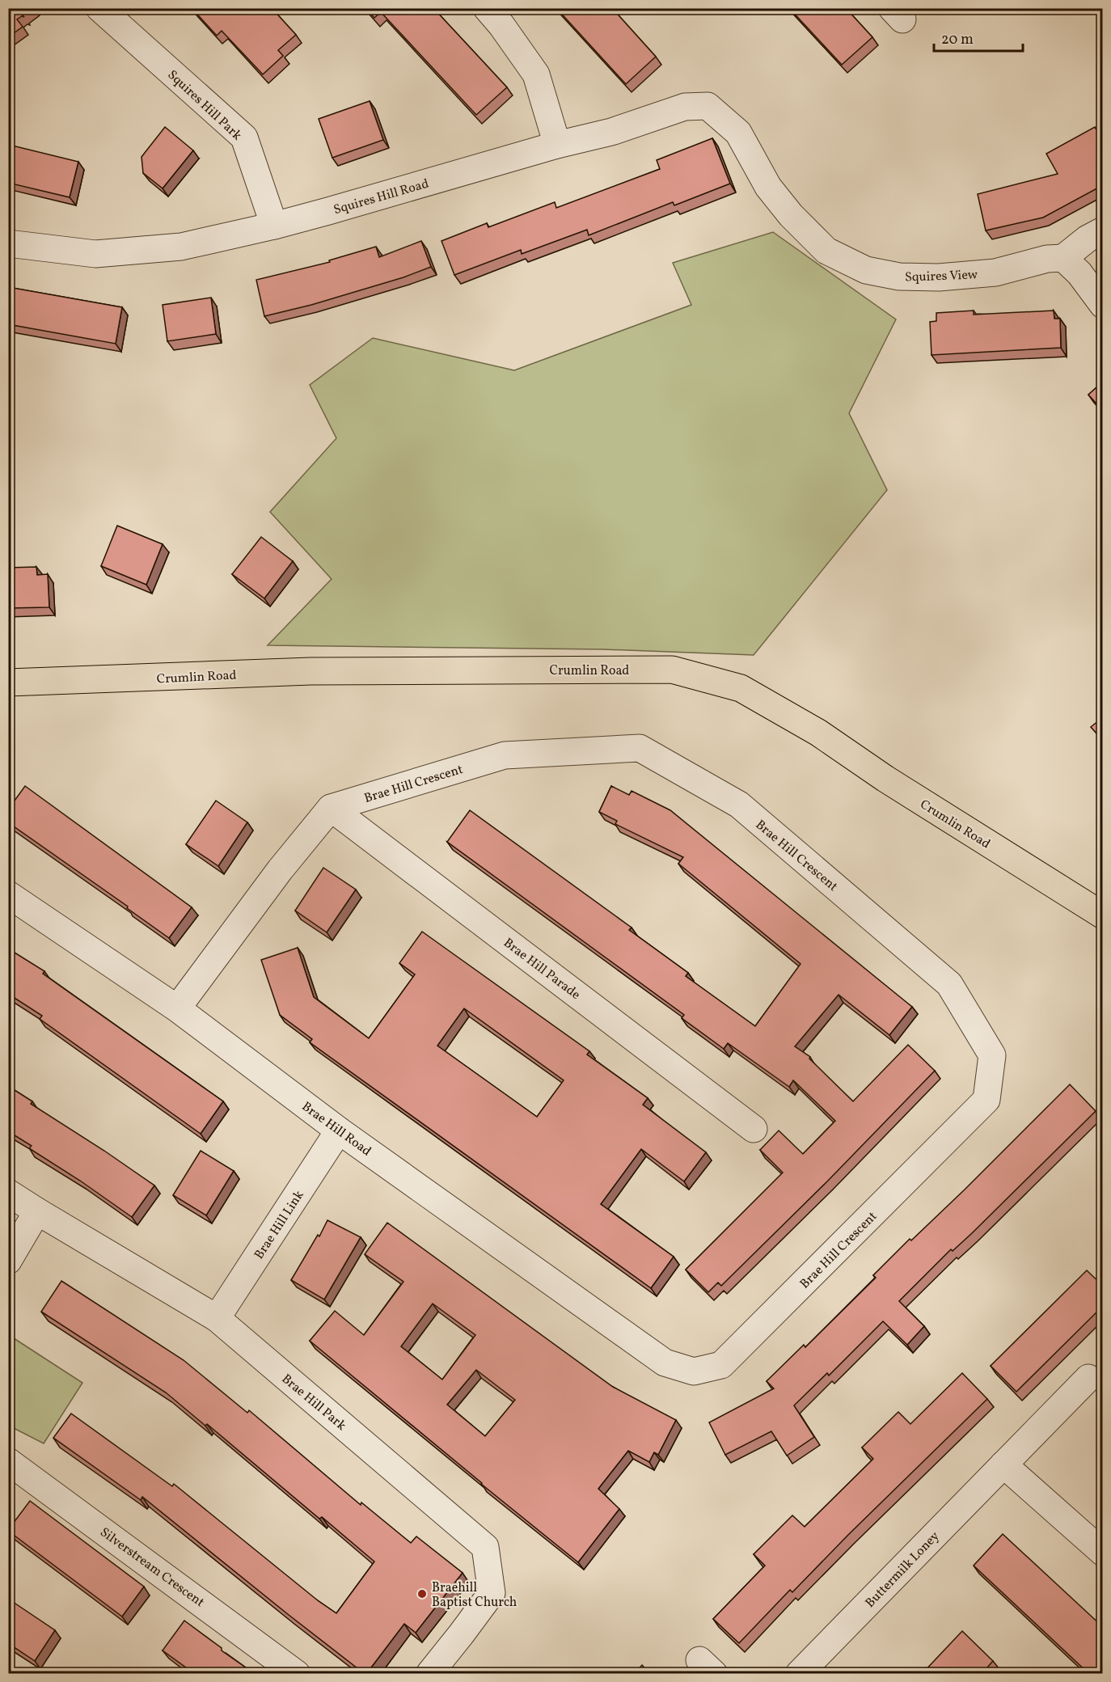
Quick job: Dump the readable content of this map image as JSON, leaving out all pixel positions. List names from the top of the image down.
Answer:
{
  "streets": {
    "main road": ["Crumlin Road"],
    "street": [
      "Squires Hill Park",
      "Squires Hill Road",
      "Squires View",
      "Brae Hill Crescent",
      "Brae Hill Parade",
      "Brae Hill Road",
      "Brae Hill Link",
      "Brae Hill Park",
      "Silverstream Crescent",
      "Buttermilk Loney"
    ]
  },
  "crossings": [
    ["Squires Hill Park", "Squires Hill Road"],
    ["Squires Hill Road", "Squires View"],
    ["Brae Hill Crescent", "Brae Hill Parade"],
    ["Brae Hill Crescent", "Brae Hill Road"],
    ["Brae Hill Road", "Brae Hill Link"],
    ["Brae Hill Link", "Brae Hill Park"]
  ],
  "places": ["Braehill Baptist Church"],
  "scale_bar": "20 m"
}
